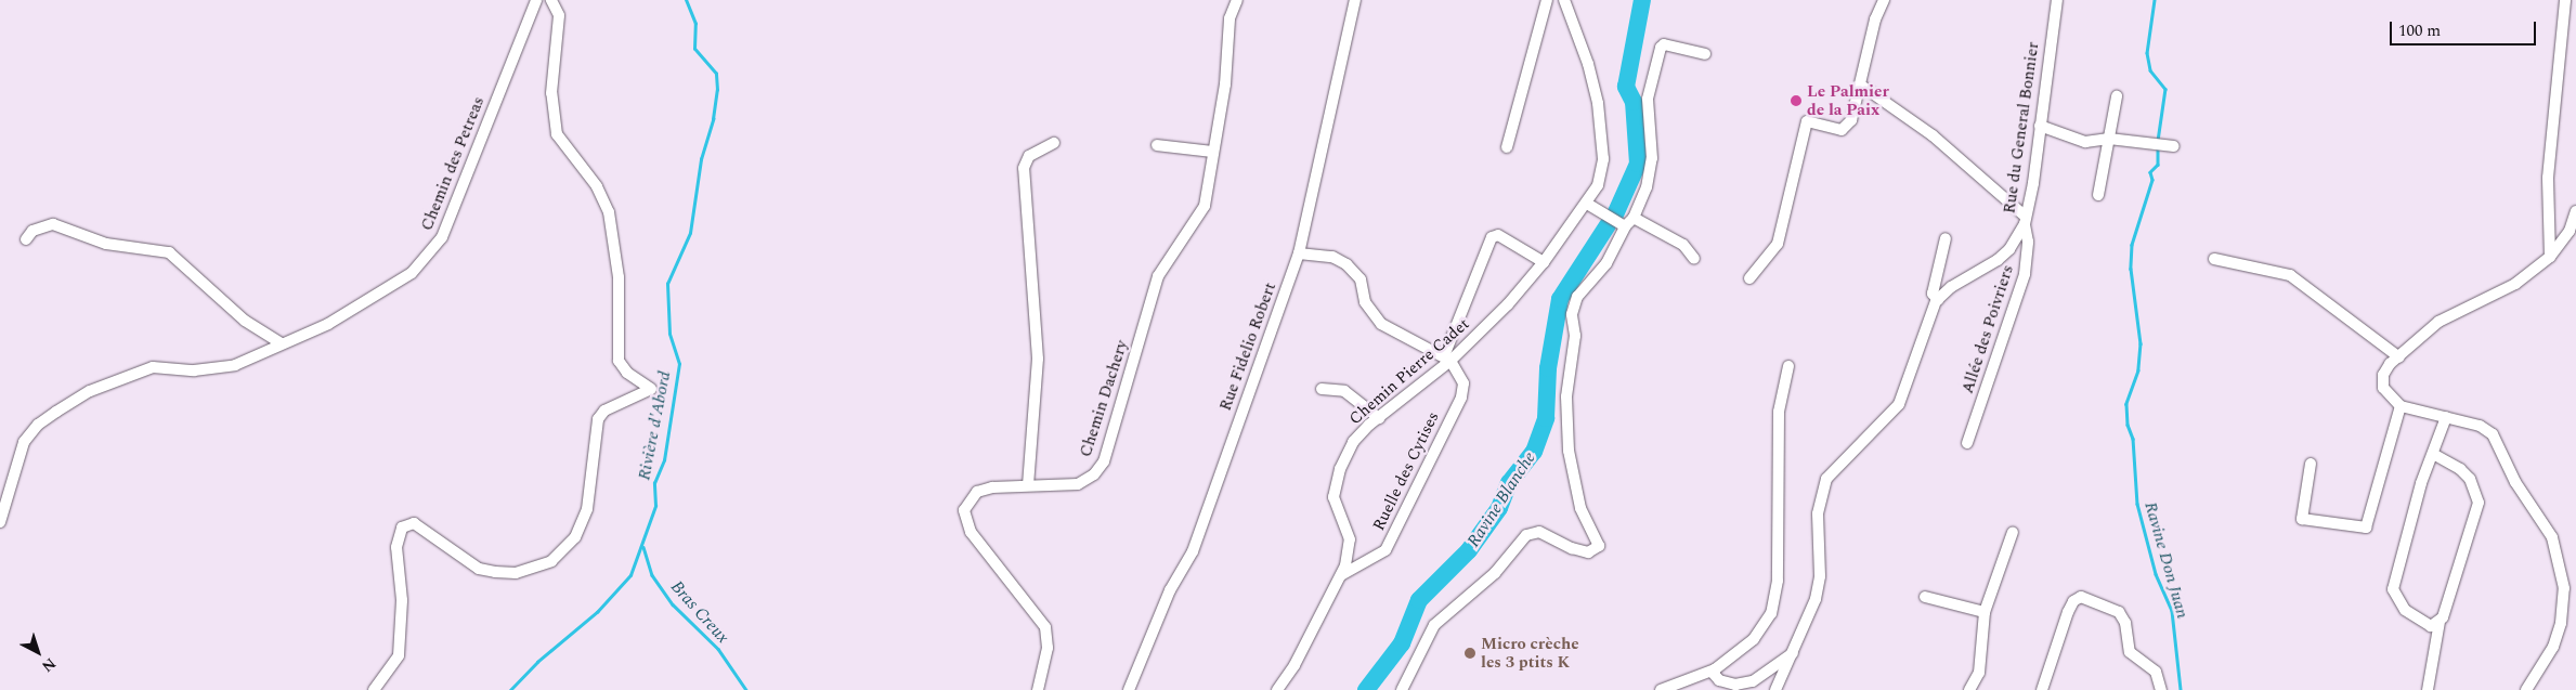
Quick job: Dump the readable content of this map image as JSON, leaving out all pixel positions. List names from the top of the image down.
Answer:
{
  "streets": {
    "street": [
      "Rue du General Bonnier",
      "Chemin des Petreas",
      "Allée des Poivriers",
      "Rue Fidelio Robert",
      "Chemin Pierre Cadet",
      "Chemin Dachery",
      "Ruelle des Cytises"
    ]
  },
  "crossings": [
    ["Rue du General Bonnier", "Allée des Poivriers"],
    ["Chemin Pierre Cadet", "Ruelle des Cytises"]
  ],
  "water": [
    "Rivière d'Abord",
    "Ravine Blanche",
    "Ravine Don Juan",
    "Bras Creux"
  ],
  "places": ["Le Palmier de la Paix", "Micro crèche les 3 ptits K"],
  "scale_bar": "100 m",
  "north": "bottom right"
}
